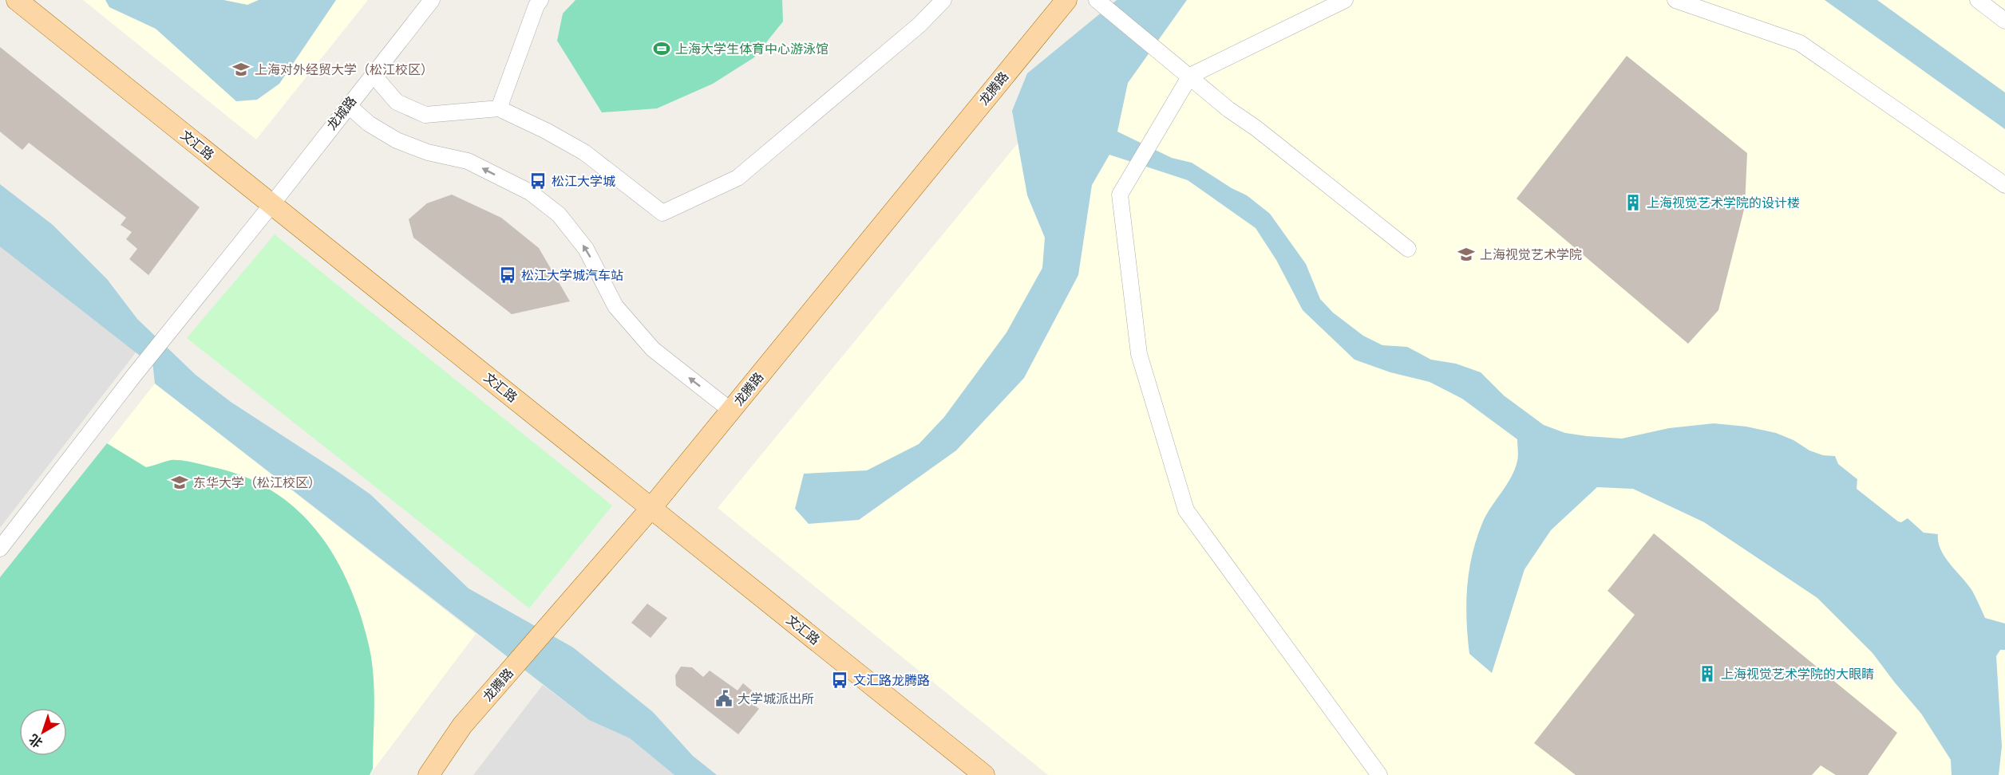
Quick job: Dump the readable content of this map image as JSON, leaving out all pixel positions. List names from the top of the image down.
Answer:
{
  "streets": {
    "main road": ["龙腾路", "文汇路"],
    "street": ["龙城路"]
  },
  "crossings": [
    ["龙腾路", "文汇路"],
    ["龙城路", "文汇路"]
  ],
  "places": {
    "sports": ["上海大学生体育中心游泳馆"],
    "school or university": ["上海对外经贸大学（松江校区）", "上海视觉艺术学院", "东华大学（松江校区）"],
    "bus stop": ["松江大学城", "松江大学城汽车站", "文汇路龙腾路"],
    "building": ["上海视觉艺术学院的设计楼", "上海视觉艺术学院的大眼睛"],
    "public building": ["大学城派出所"]
  },
  "north": "bottom left"
}
